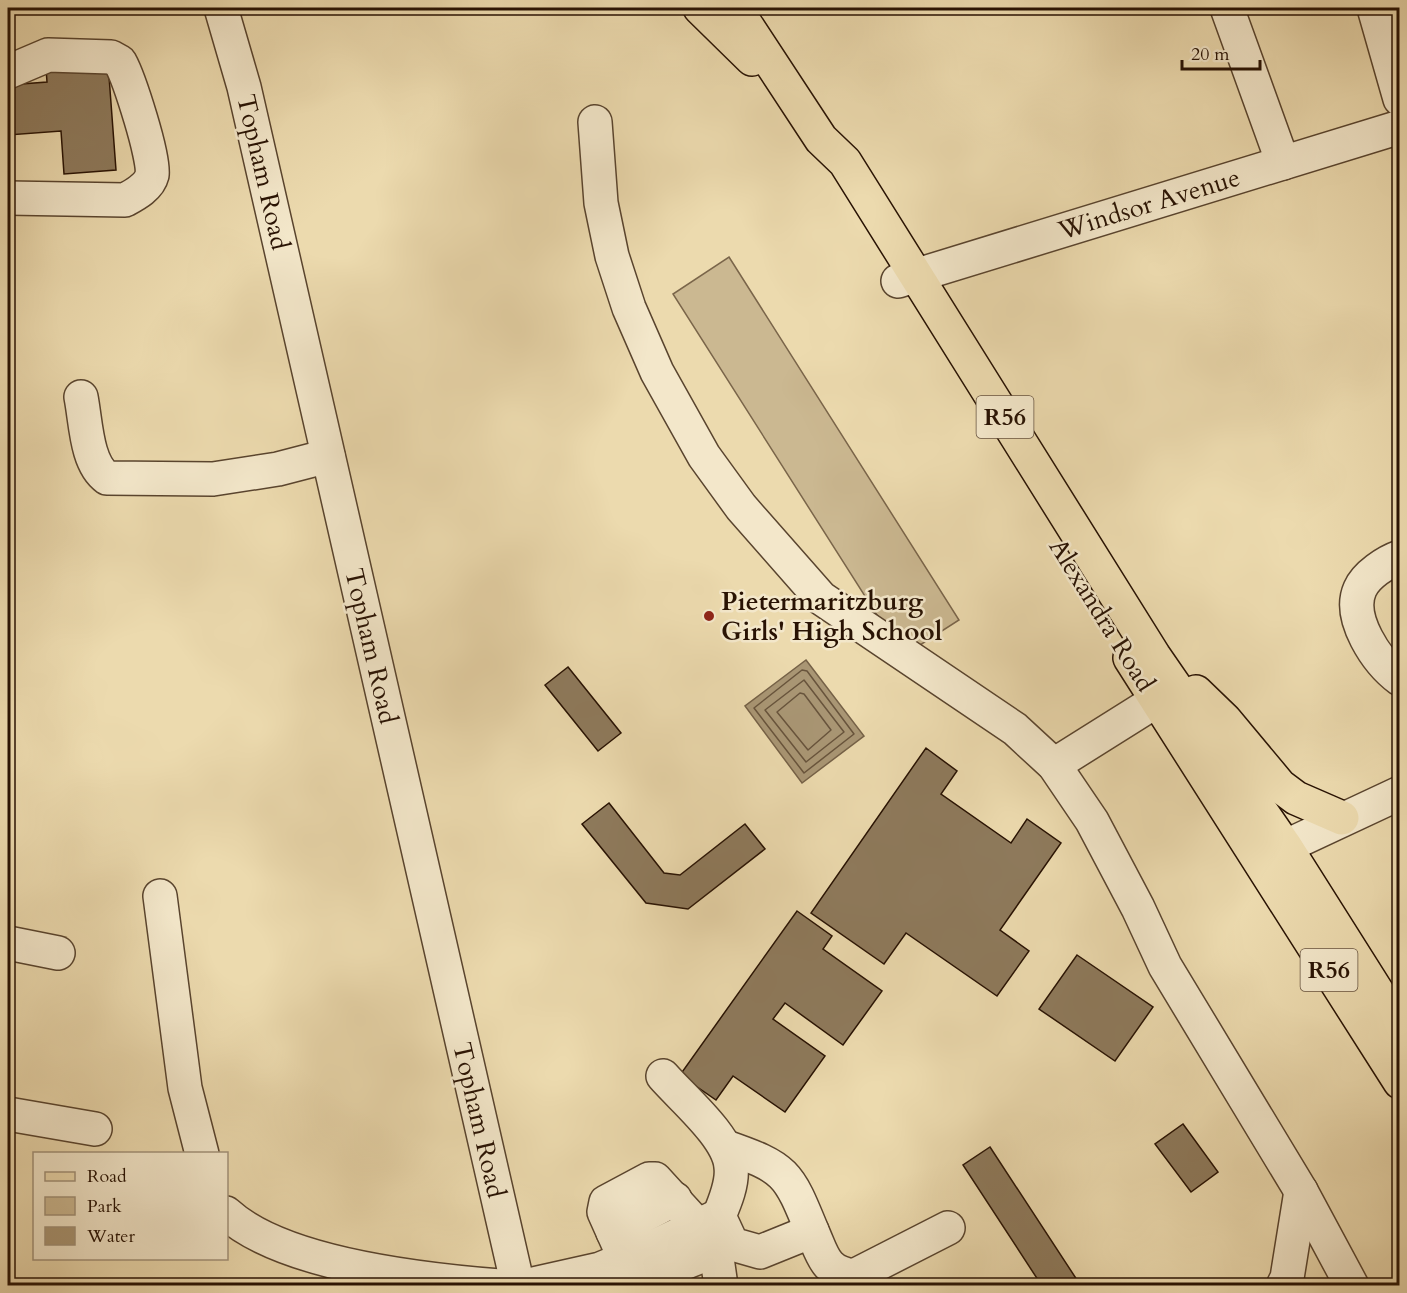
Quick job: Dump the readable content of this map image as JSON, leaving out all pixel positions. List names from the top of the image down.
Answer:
{
  "streets": {
    "main road": ["R56", "Alexandra Road"],
    "street": ["Topham Road", "Windsor Avenue"]
  },
  "crossings": [
    ["Windsor Avenue", "Alexandra Road"]
  ],
  "places": ["Pietermaritzburg Girls' High School"],
  "legend": ["Road", "Park", "Water"],
  "scale_bar": "20 m"
}
